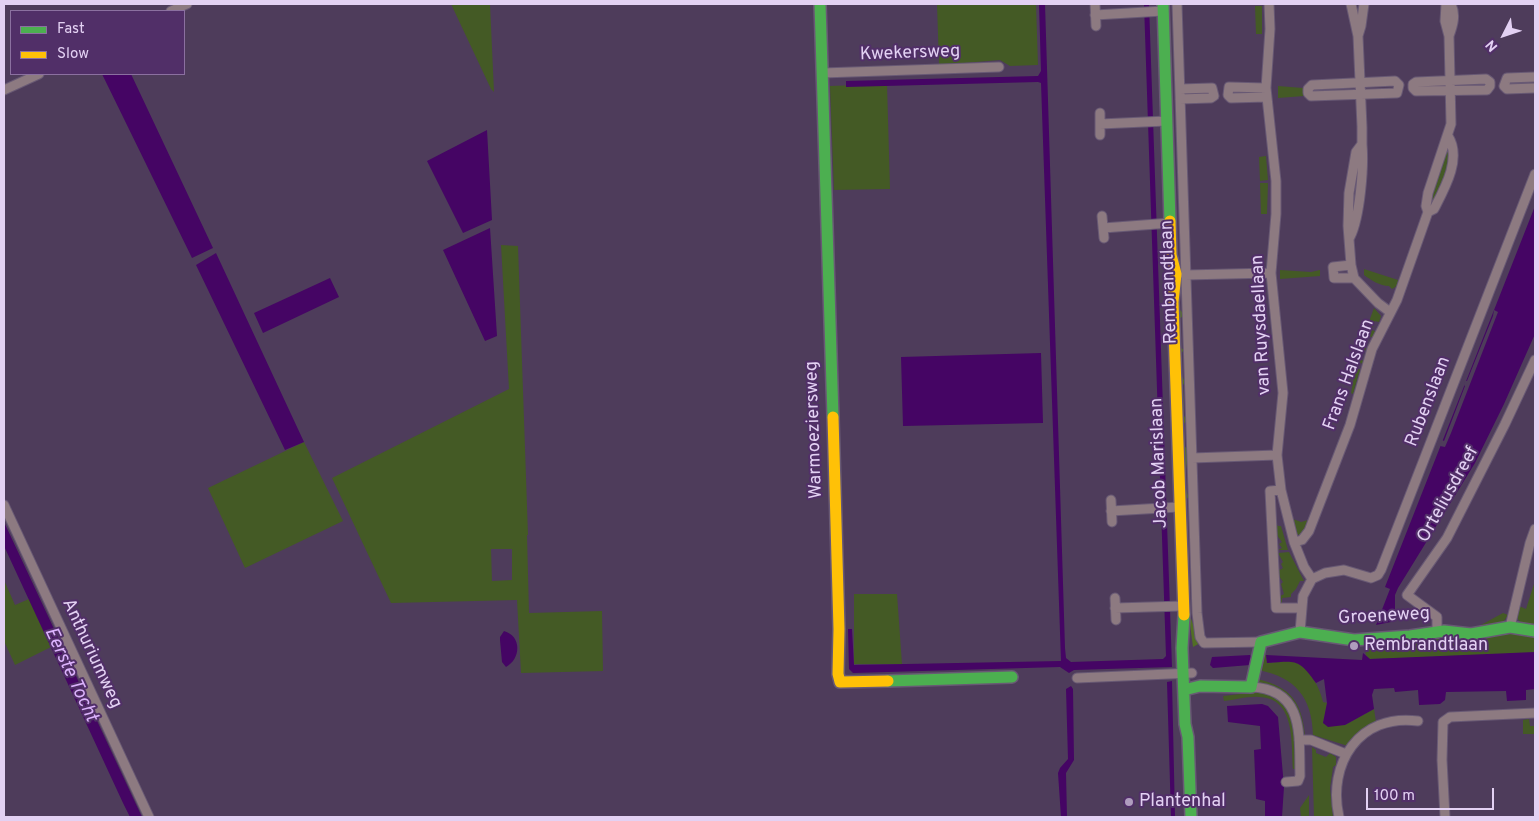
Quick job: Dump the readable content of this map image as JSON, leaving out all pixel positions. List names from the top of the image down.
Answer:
{
  "streets": {
    "street": [
      "Kwekersweg",
      "Rembrandtlaan",
      "van Ruysdaellaan",
      "Frans Halslaan",
      "Rubenslaan",
      "Warmoeziersweg",
      "Jacob Marislaan",
      "Orteliusdreef",
      "Groeneweg",
      "Anthuriumweg"
    ]
  },
  "crossings": [
    ["Kwekersweg", "Warmoeziersweg"],
    ["Rembrandtlaan", "Groeneweg"],
    ["van Ruysdaellaan", "Frans Halslaan"],
    ["van Ruysdaellaan", "Rubenslaan"],
    ["Orteliusdreef", "Groeneweg"]
  ],
  "water": ["Eerste Tocht"],
  "places": ["Rembrandtlaan", "Plantenhal"],
  "legend": ["Fast", "Slow"],
  "scale_bar": "100 m",
  "north": "bottom left"
}
